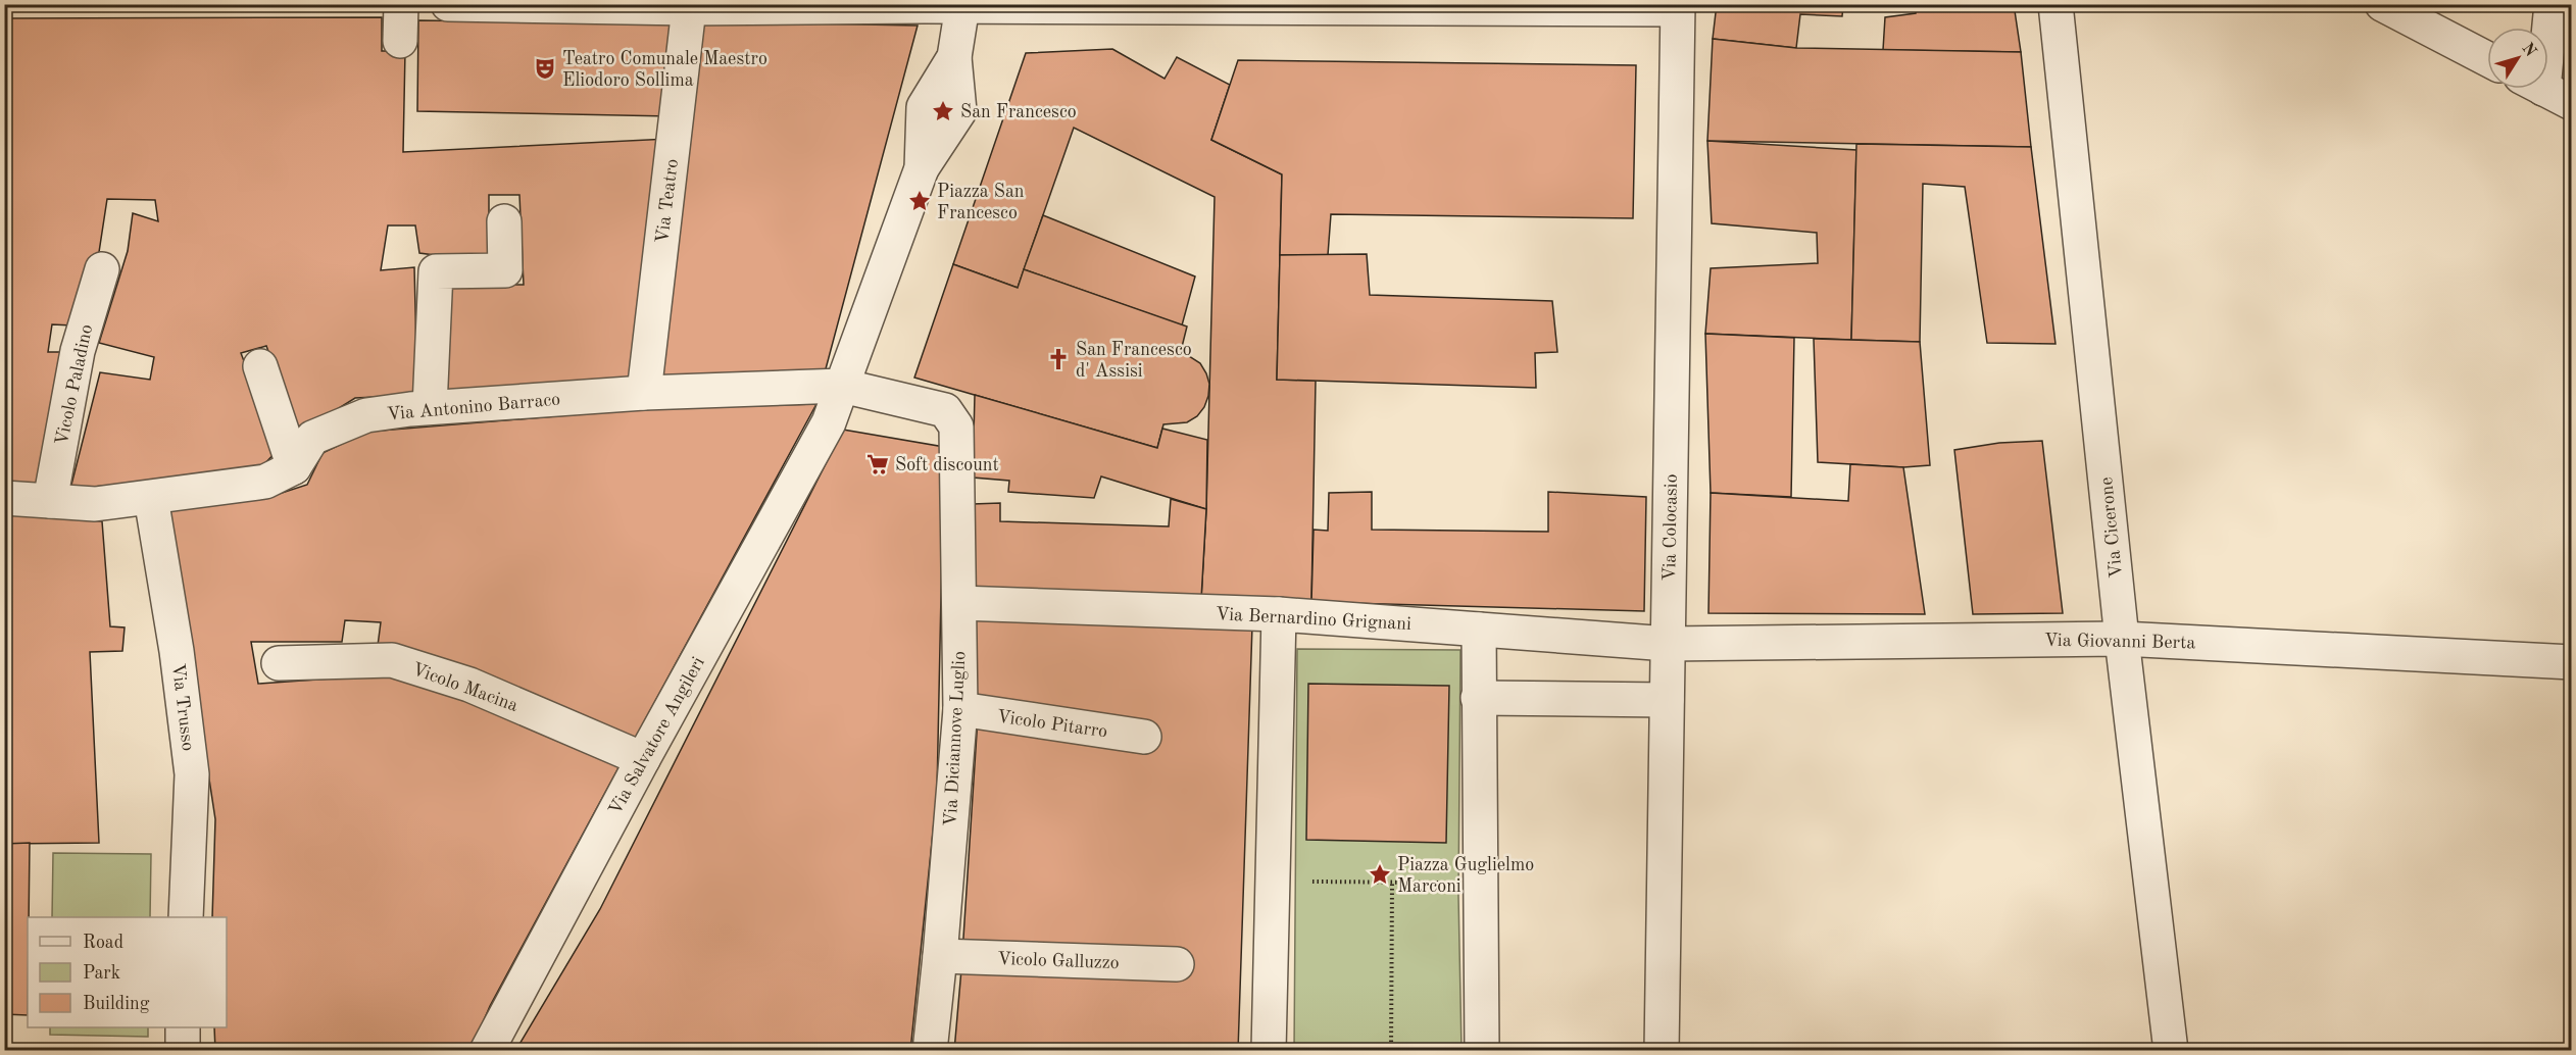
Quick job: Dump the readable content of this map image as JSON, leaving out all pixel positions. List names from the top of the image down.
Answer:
{
  "streets": {
    "street": [
      "Via Teatro",
      "Vicolo Paladino",
      "Via Antonino Barraco",
      "Via Colocasio",
      "Via Cicerone",
      "Via Bernardino Grignani",
      "Via Giovanni Berta",
      "Vicolo Macina",
      "Via Trusso",
      "Vicolo Pitarro",
      "Via Salvatore Angileri",
      "Via Diciannove Luglio",
      "Vicolo Galluzzo"
    ]
  },
  "crossings": [
    ["Via Teatro", "Via Antonino Barraco"],
    ["Via Antonino Barraco", "Via Salvatore Angileri"],
    ["Via Antonino Barraco", "Via Diciannove Luglio"],
    ["Via Colocasio", "Via Bernardino Grignani"],
    ["Via Colocasio", "Via Giovanni Berta"],
    ["Via Cicerone", "Via Giovanni Berta"],
    ["Via Bernardino Grignani", "Via Giovanni Berta"],
    ["Via Bernardino Grignani", "Via Diciannove Luglio"],
    ["Vicolo Macina", "Via Salvatore Angileri"],
    ["Vicolo Pitarro", "Via Diciannove Luglio"],
    ["Via Diciannove Luglio", "Vicolo Galluzzo"]
  ],
  "places": {
    "theatre": ["Teatro Comunale Maestro Eliodoro Sollima"],
    "place": ["San Francesco", "Piazza San Francesco", "Piazza Guglielmo Marconi"],
    "church": ["San Francesco d' Assisi"],
    "supermarket": ["Soft discount"]
  },
  "legend": ["Road", "Park", "Building"],
  "north": "top right"
}
